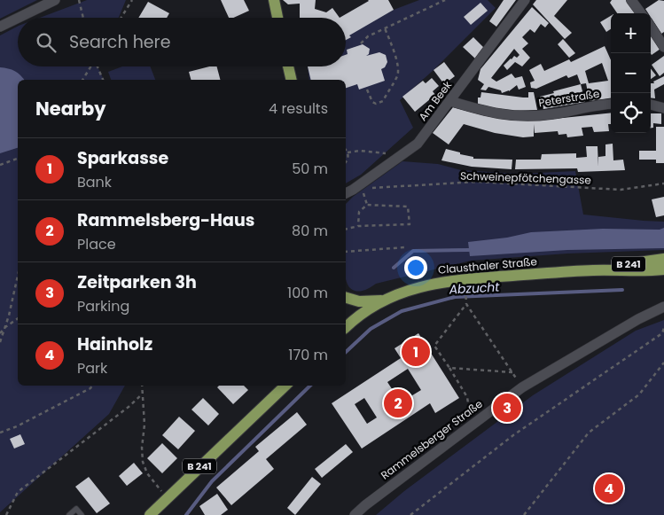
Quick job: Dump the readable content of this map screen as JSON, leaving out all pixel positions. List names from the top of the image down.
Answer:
{
  "streets": {
    "main road": ["B 241", "Clausthaler Straße"],
    "street": ["Peterstraße", "Am Beek", "Rammelsberger Straße"],
    "path": ["Schweinepfötchengasse"]
  },
  "crossings": [
    ["Peterstraße", "Am Beek"],
    ["Am Beek", "Schweinepfötchengasse"]
  ],
  "water": ["Abzucht"],
  "page": {
    "map_buttons": ["+", "−"],
    "search": "Search here",
    "heading": ["Nearby", "4 results"],
    "list": [
      {
        "mark": "1",
        "name": "Sparkasse",
        "note": "Bank",
        "value": "50 m"
      },
      {
        "mark": "2",
        "name": "Rammelsberg-Haus",
        "note": "Place",
        "value": "80 m"
      },
      {
        "mark": "3",
        "name": "Zeitparken 3h",
        "note": "Parking",
        "value": "100 m"
      },
      {
        "mark": "4",
        "name": "Hainholz",
        "note": "Park",
        "value": "170 m"
      }
    ],
    "pins": [
      "1",
      "2",
      "3",
      "4"
    ]
  }
}
